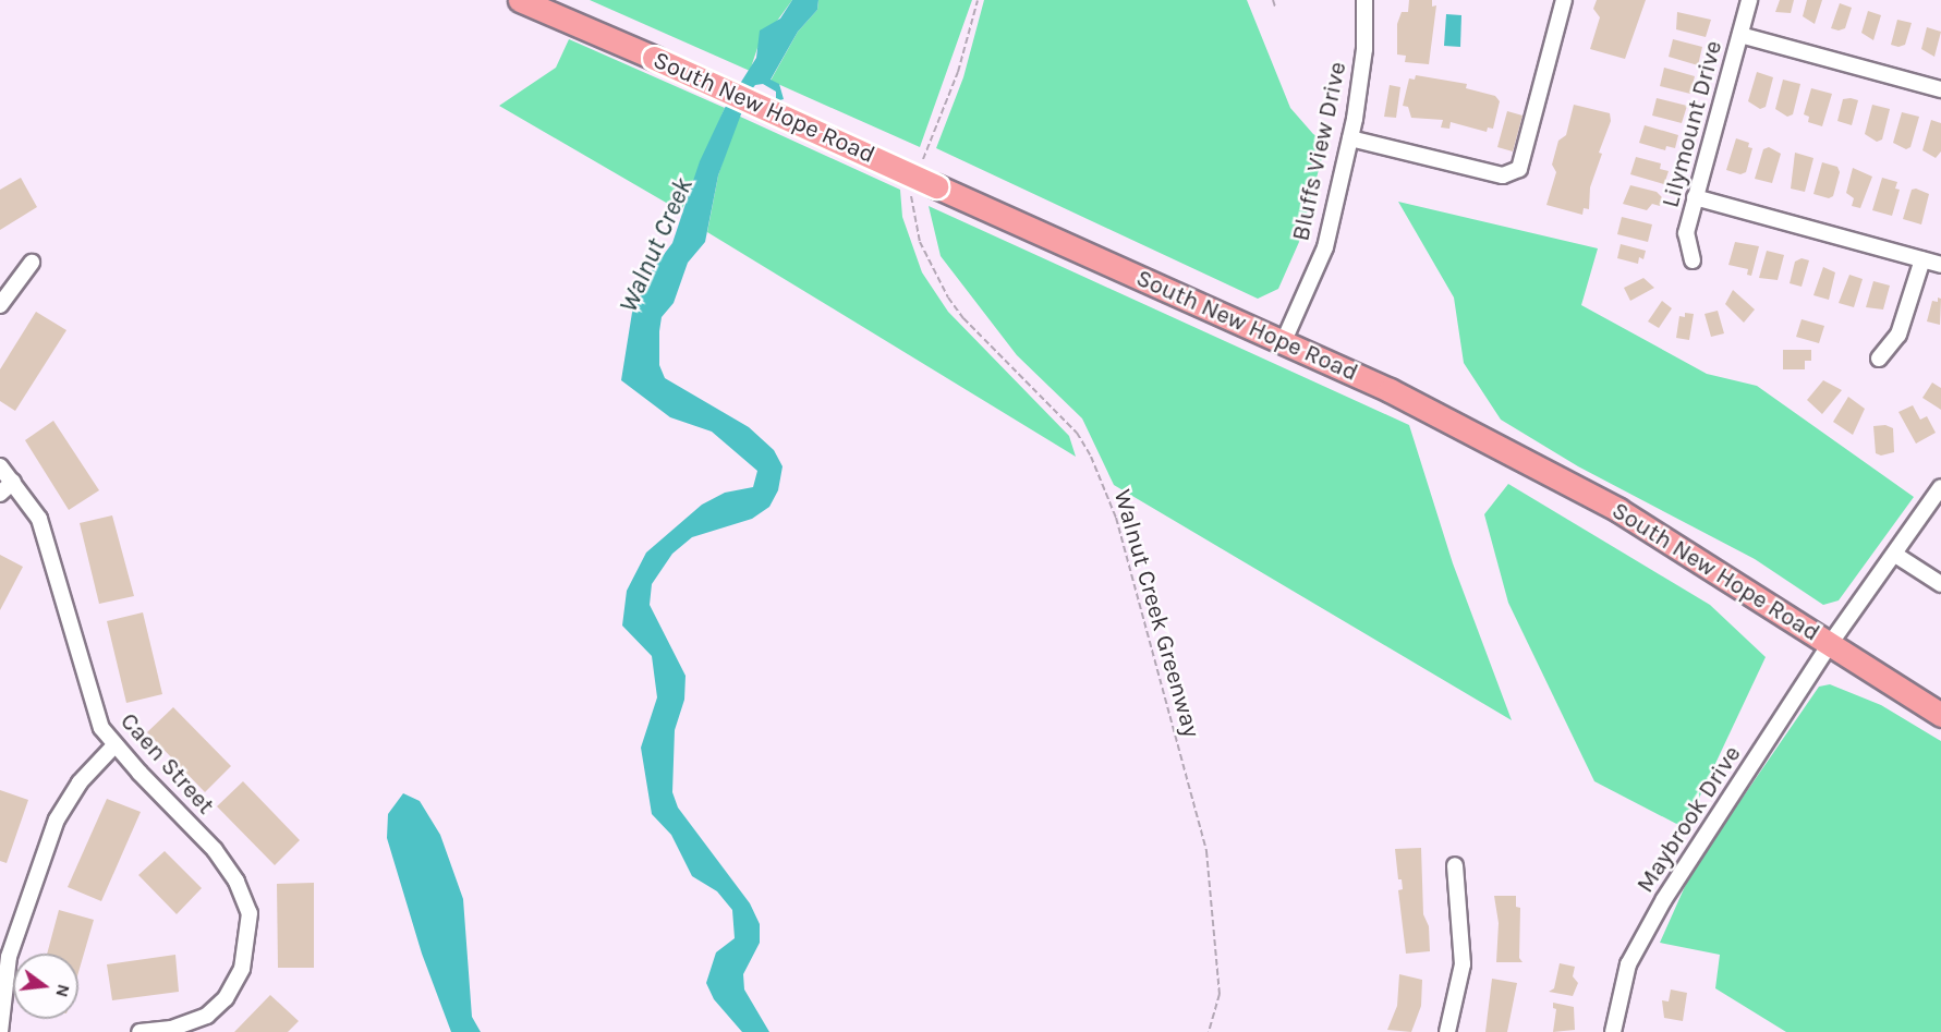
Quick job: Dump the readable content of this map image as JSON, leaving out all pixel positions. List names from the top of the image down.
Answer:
{
  "streets": {
    "main road": ["South New Hope Road"],
    "street": [
      "Lilymount Drive",
      "Bluffs View Drive",
      "Caen Street",
      "Maybrook Drive"
    ],
    "path": ["Walnut Creek Greenway"]
  },
  "crossings": [
    ["South New Hope Road", "Bluffs View Drive"],
    ["South New Hope Road", "Maybrook Drive"]
  ],
  "water": ["Walnut Creek"],
  "north": "right"
}
